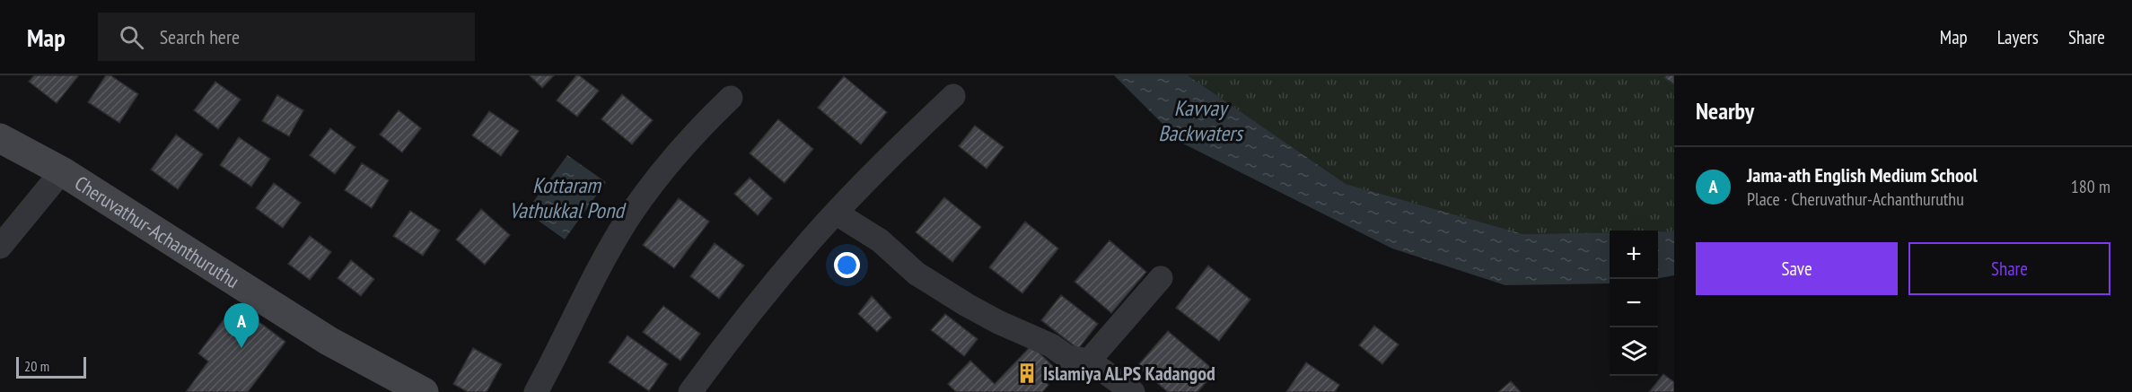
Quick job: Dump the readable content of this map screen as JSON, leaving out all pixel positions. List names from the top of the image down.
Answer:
{
  "streets": {
    "main road": ["Cheruvathur-Achanthuruthu"]
  },
  "water": ["Kavvay Backwaters", "Kottaram Vathukkal Pond"],
  "places": {
    "building": ["Islamiya ALPS Kadangod"]
  },
  "scale_bar": "20 m",
  "page": {
    "header": "Map",
    "search": "Search here",
    "nav": ["Map", "Layers", "Share"],
    "heading": "Nearby",
    "list": [
      {
        "mark": "A",
        "name": "Jama-ath English Medium School",
        "note": "Place · Cheruvathur-Achanthuruthu",
        "value": "180 m"
      }
    ],
    "buttons": ["Save", "Share"],
    "map_buttons": ["+", "−"],
    "pins": "A",
    "scale": "20 m"
  }
}
